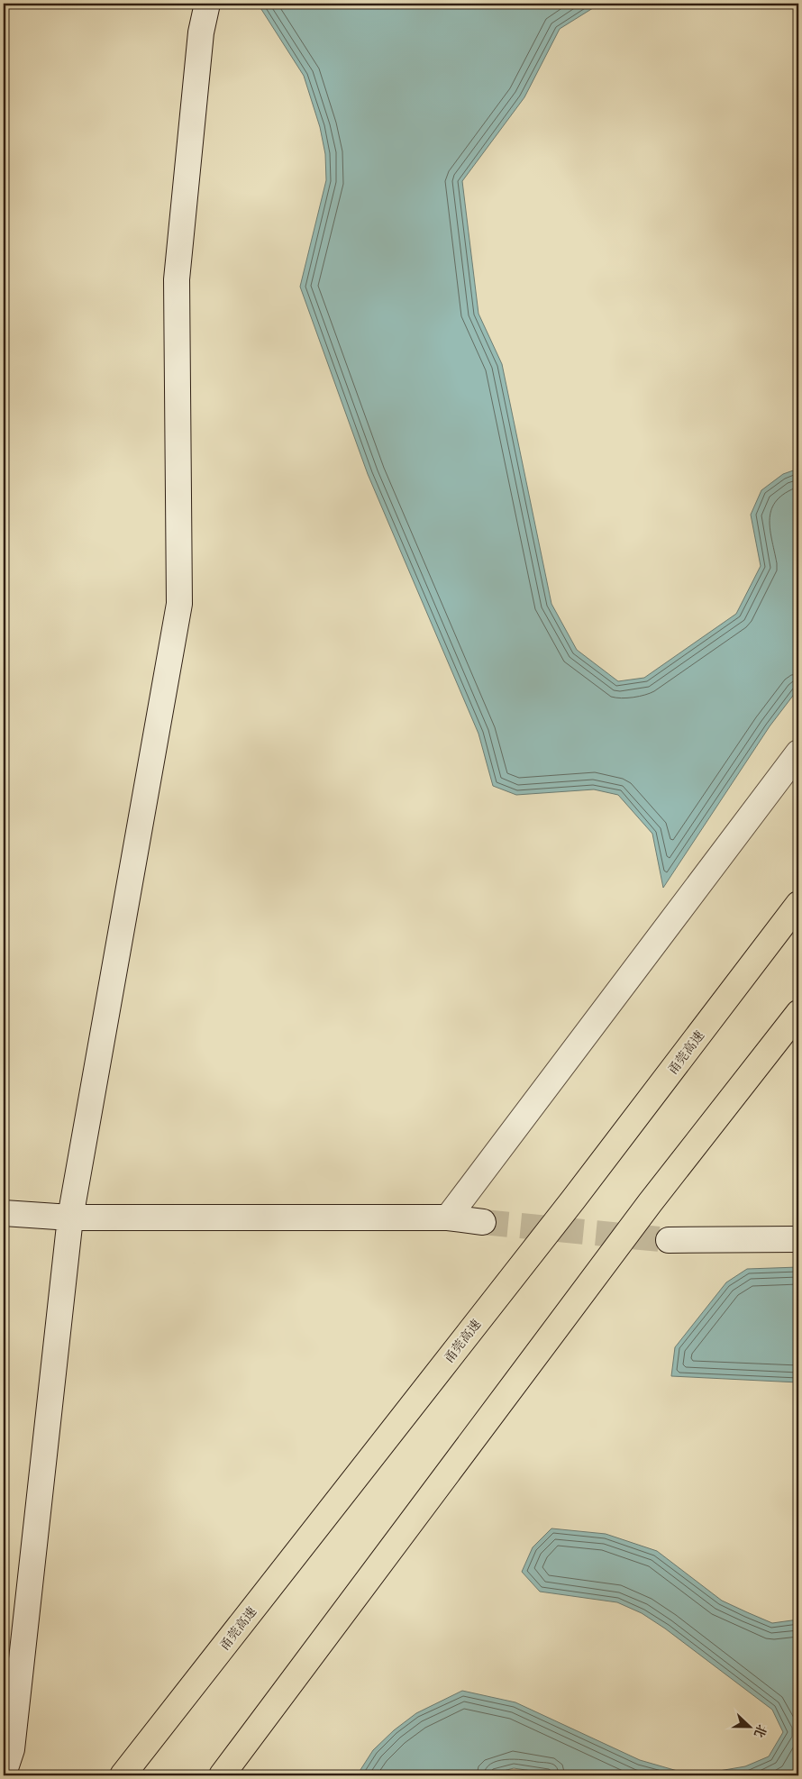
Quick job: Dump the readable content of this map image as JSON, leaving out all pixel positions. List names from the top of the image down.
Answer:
{
  "streets": {
    "highway": ["甬莞高速"]
  },
  "north": "right"
}
